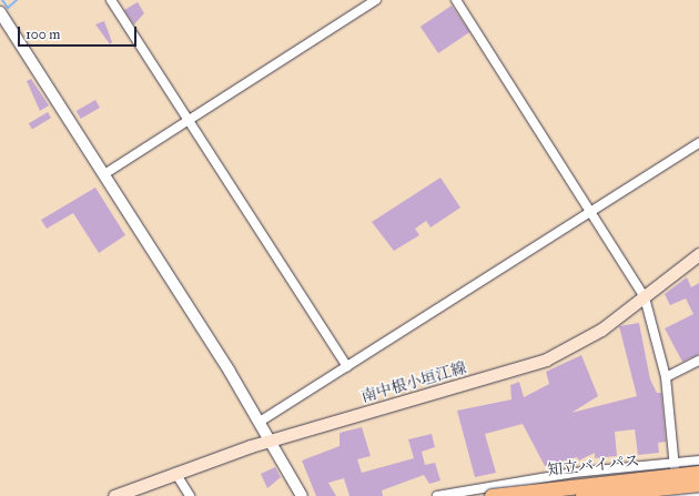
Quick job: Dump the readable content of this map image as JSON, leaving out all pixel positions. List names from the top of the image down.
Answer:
{
  "streets": {
    "highway": ["知立バイパス"],
    "main road": ["南中根小垣江線"]
  },
  "scale_bar": "100 m"
}
